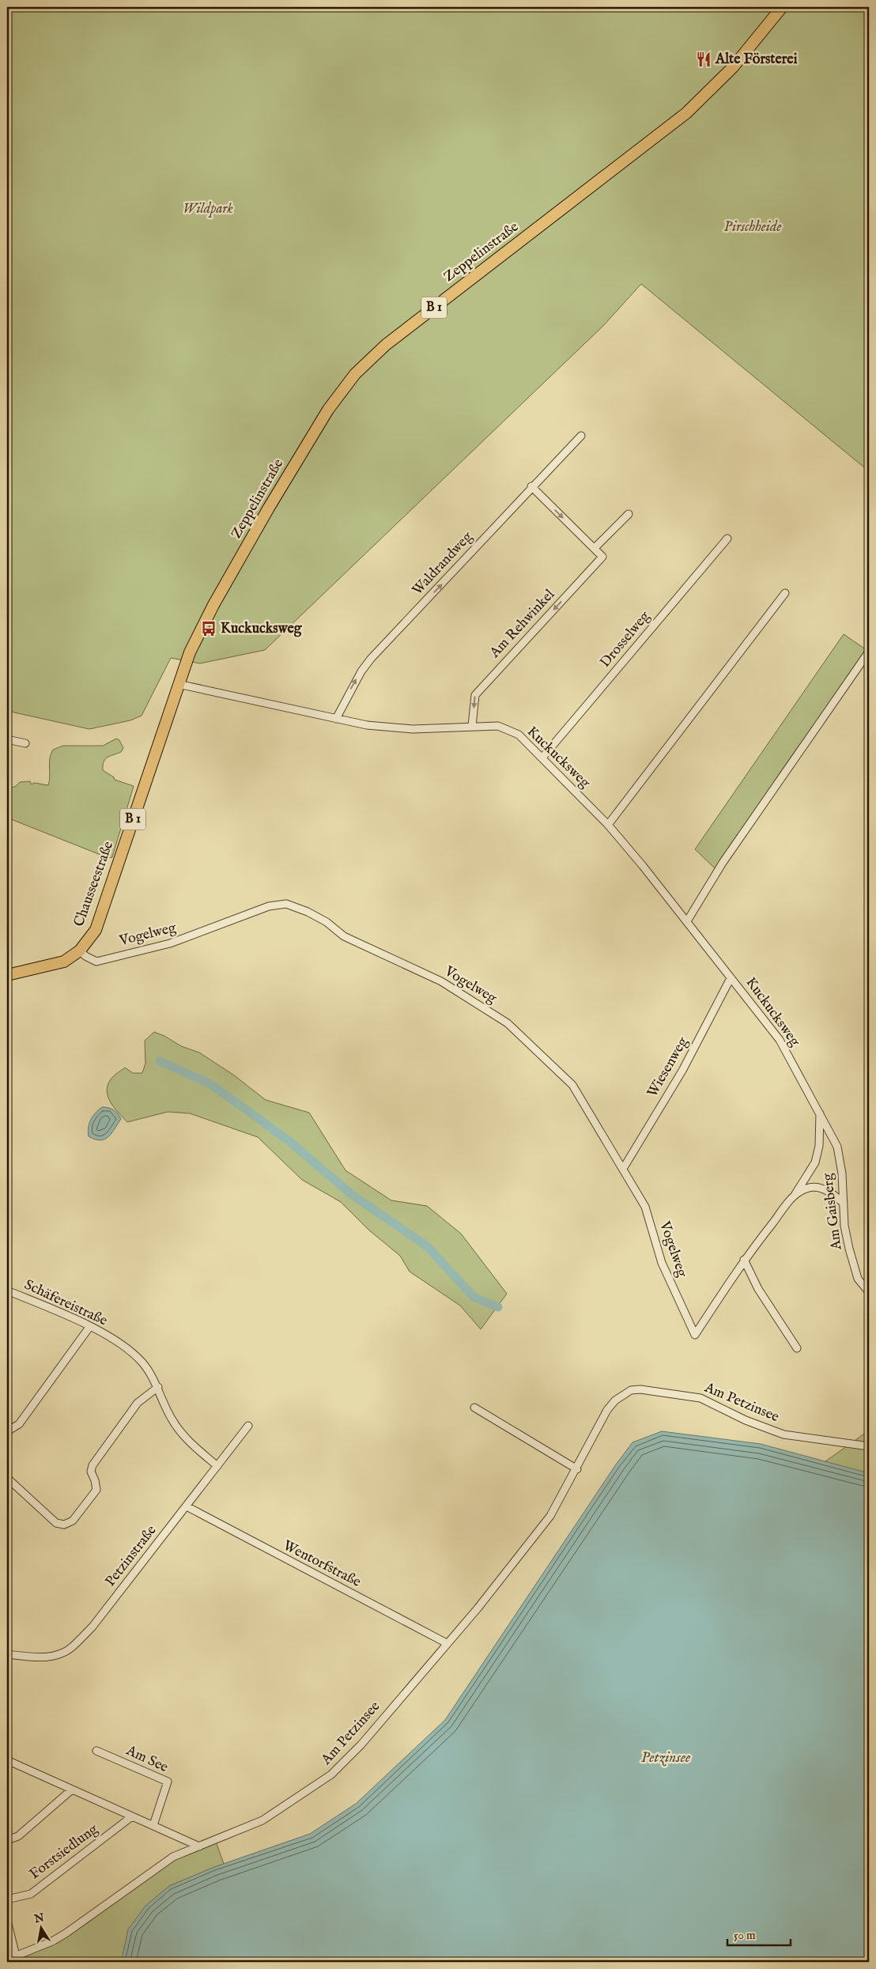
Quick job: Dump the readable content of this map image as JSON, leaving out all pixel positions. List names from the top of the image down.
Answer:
{
  "streets": {
    "main road": ["Zeppelinstraße", "B 1", "Chausseestraße"],
    "street": [
      "Waldrandweg",
      "Am Rehwinkel",
      "Drosselweg",
      "Kuckucksweg",
      "Vogelweg",
      "Wiesenweg",
      "Am Gaisberg",
      "Schäfereistraße",
      "Am Petzinsee",
      "Petzinstraße",
      "Wentorfstraße",
      "Am See",
      "Forstsiedlung"
    ]
  },
  "crossings": [
    ["Zeppelinstraße", "Kuckucksweg"],
    ["Zeppelinstraße", "Chausseestraße"],
    ["Waldrandweg", "Kuckucksweg"],
    ["Am Rehwinkel", "Kuckucksweg"],
    ["Drosselweg", "Kuckucksweg"],
    ["Kuckucksweg", "Chausseestraße"],
    ["Kuckucksweg", "Wiesenweg"],
    ["Kuckucksweg", "Am Gaisberg"],
    ["Chausseestraße", "Vogelweg"],
    ["Vogelweg", "Wiesenweg"],
    ["Schäfereistraße", "Petzinstraße"],
    ["Am Petzinsee", "Wentorfstraße"],
    ["Am Petzinsee", "Forstsiedlung"],
    ["Petzinstraße", "Wentorfstraße"],
    ["Am See", "Forstsiedlung"]
  ],
  "one_way": ["Waldrandweg", "Am Rehwinkel"],
  "water": ["Petzinsee"],
  "parks": ["Wildpark", "Pirschheide"],
  "places": {
    "restaurant": ["Alte Försterei"],
    "bus stop": ["Kuckucksweg"]
  },
  "scale_bar": "50 m",
  "north": "top"
}
